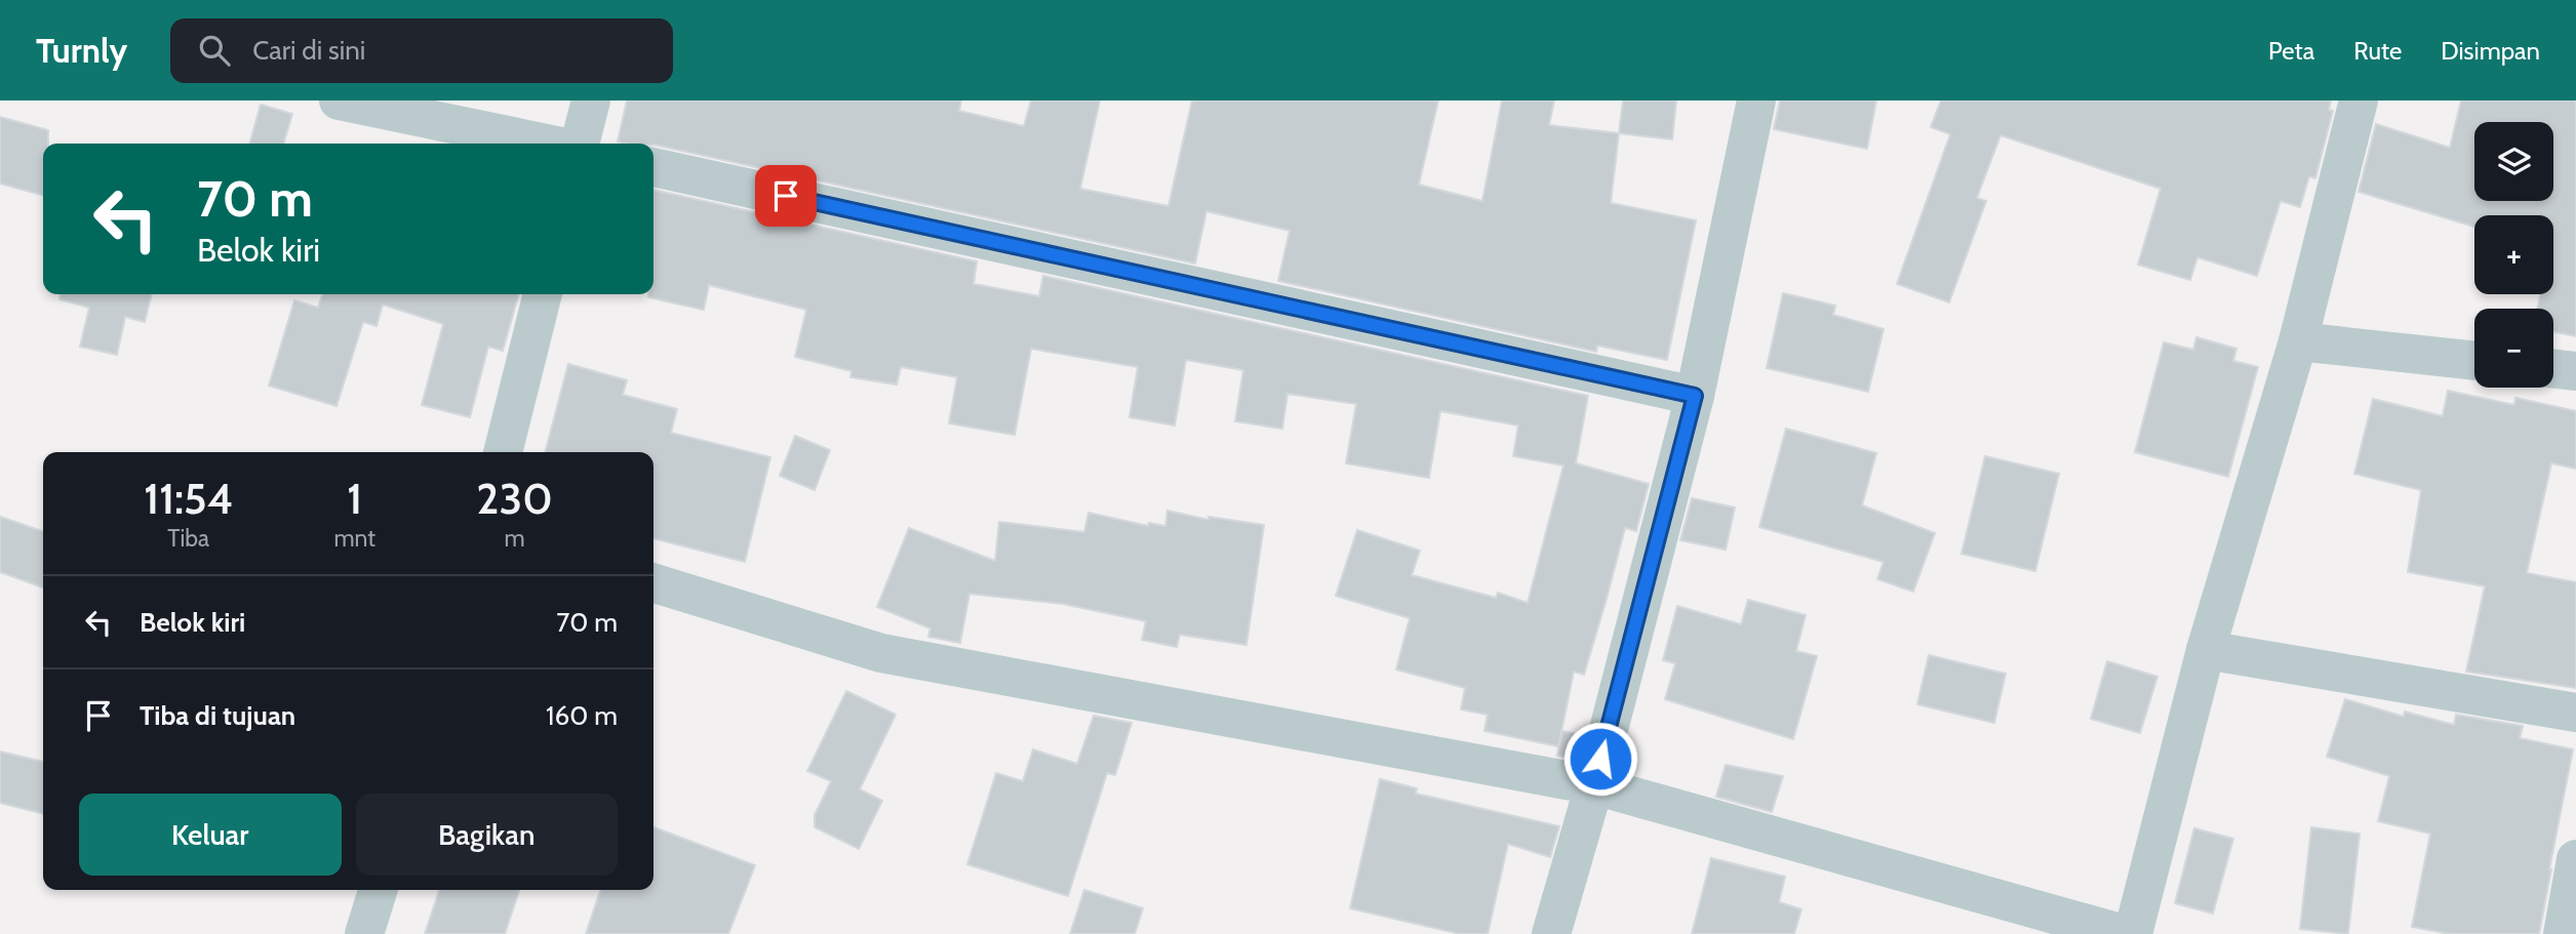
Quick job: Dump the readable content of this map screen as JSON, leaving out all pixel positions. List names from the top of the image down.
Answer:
{
  "page": {
    "header": "Turnly",
    "search": "Cari di sini",
    "nav": ["Peta", "Rute", "Disimpan"],
    "map_buttons": ["+", "−"],
    "turn": ["70 m", "Belok kiri"],
    "eta": [
      "11:54",
      "Tiba",
      "1",
      "mnt",
      "230",
      "m"
    ],
    "list": [
      {
        "name": "Belok kiri",
        "value": "70 m"
      },
      {
        "name": "Tiba di tujuan",
        "value": "160 m"
      }
    ],
    "buttons": ["Keluar", "Bagikan"]
  }
}
